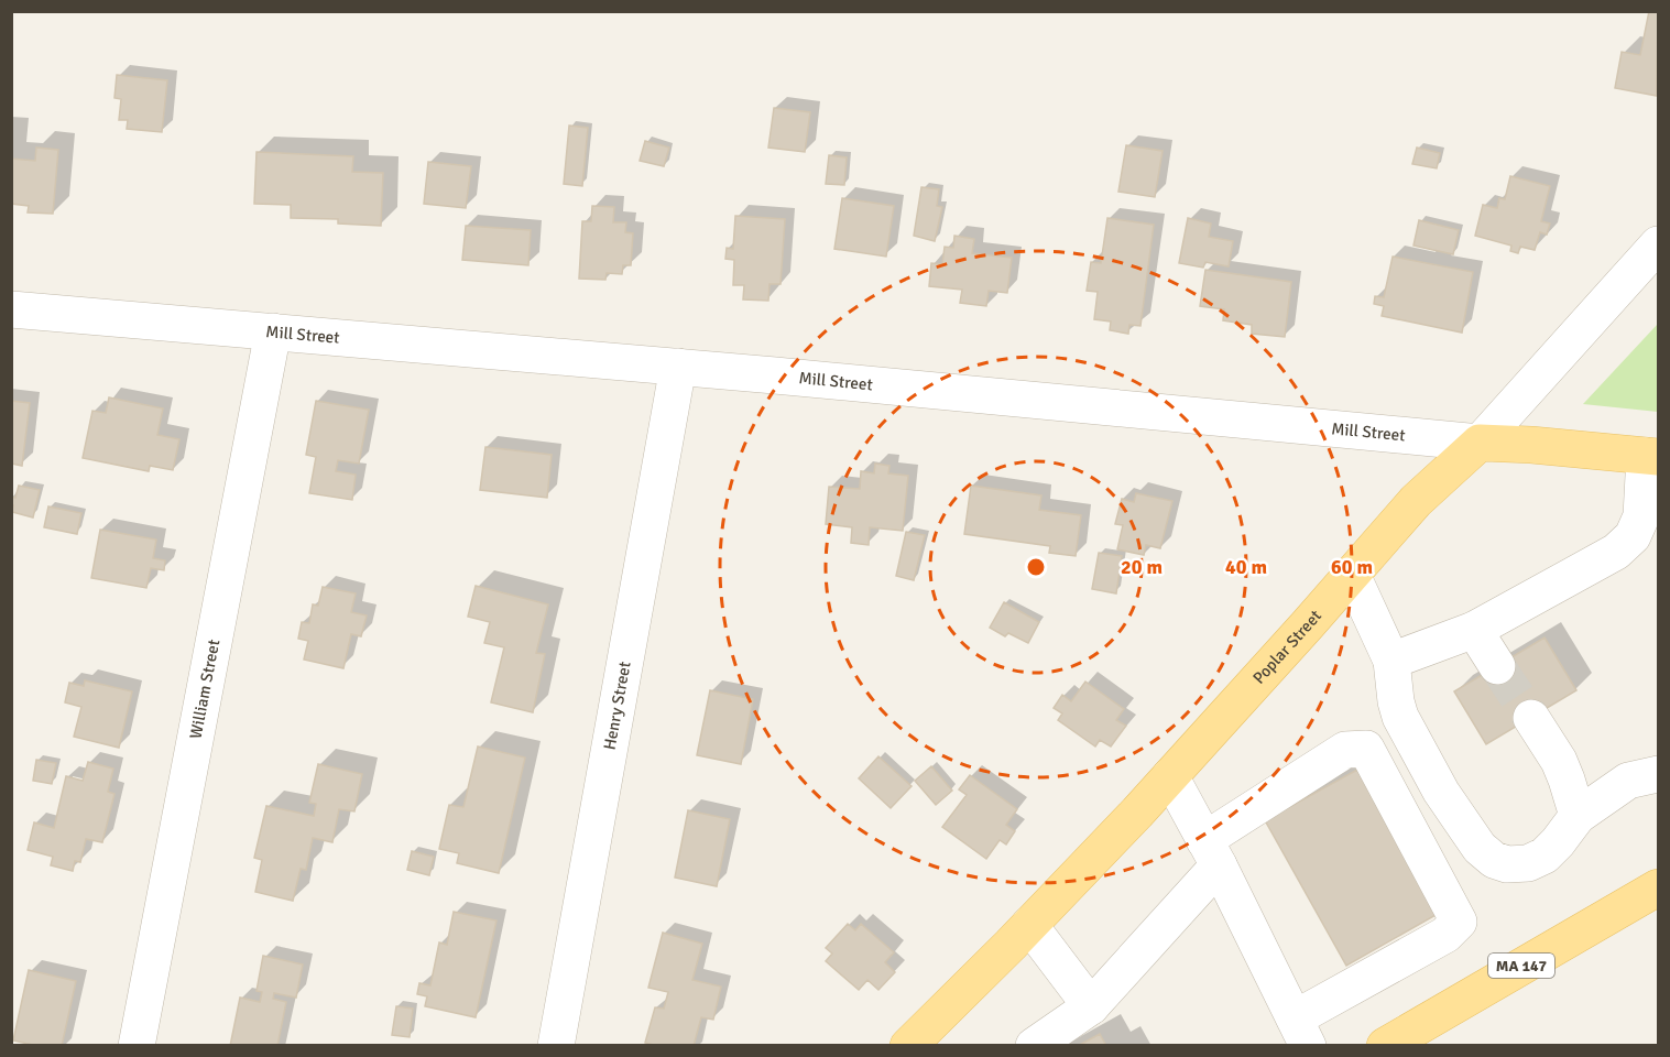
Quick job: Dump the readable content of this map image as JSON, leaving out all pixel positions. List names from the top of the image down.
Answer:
{
  "streets": {
    "main road": ["Mill Street", "Poplar Street", "MA 147"],
    "street": ["William Street", "Henry Street"]
  },
  "crossings": [
    ["Mill Street", "Poplar Street"],
    ["Mill Street", "William Street"],
    ["Mill Street", "Henry Street"]
  ],
  "rings": ["20 m", "40 m", "60 m"]
}
